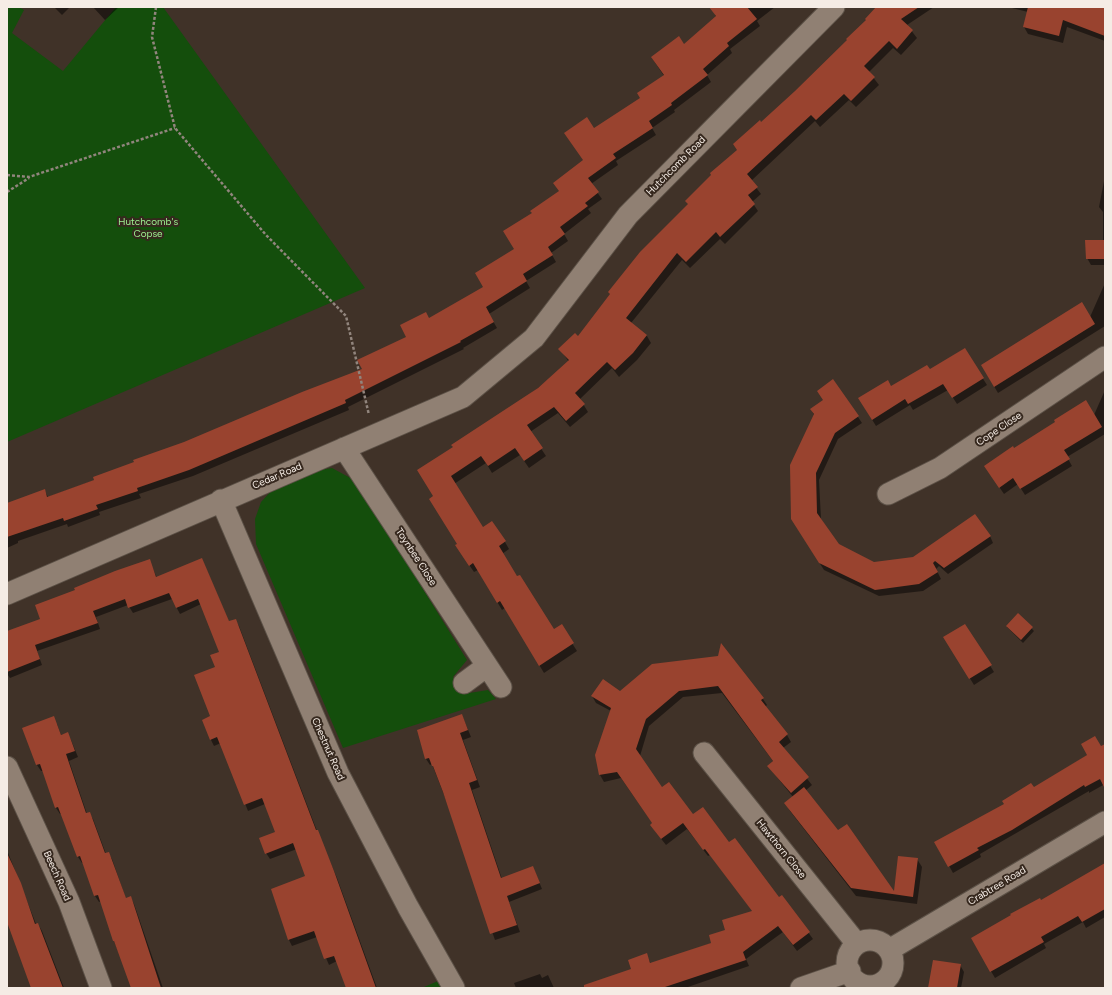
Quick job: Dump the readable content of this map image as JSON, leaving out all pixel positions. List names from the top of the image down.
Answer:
{
  "streets": {
    "street": [
      "Hutchcomb Road",
      "Cope Close",
      "Cedar Road",
      "Toynbee Close",
      "Chestnut Road",
      "Hawthorn Close",
      "Beech Road",
      "Crabtree Road"
    ]
  },
  "crossings": [
    ["Hutchcomb Road", "Cedar Road"],
    ["Cedar Road", "Toynbee Close"],
    ["Cedar Road", "Chestnut Road"],
    ["Hawthorn Close", "Crabtree Road"]
  ],
  "parks": ["Hutchcomb's Copse"]
}
